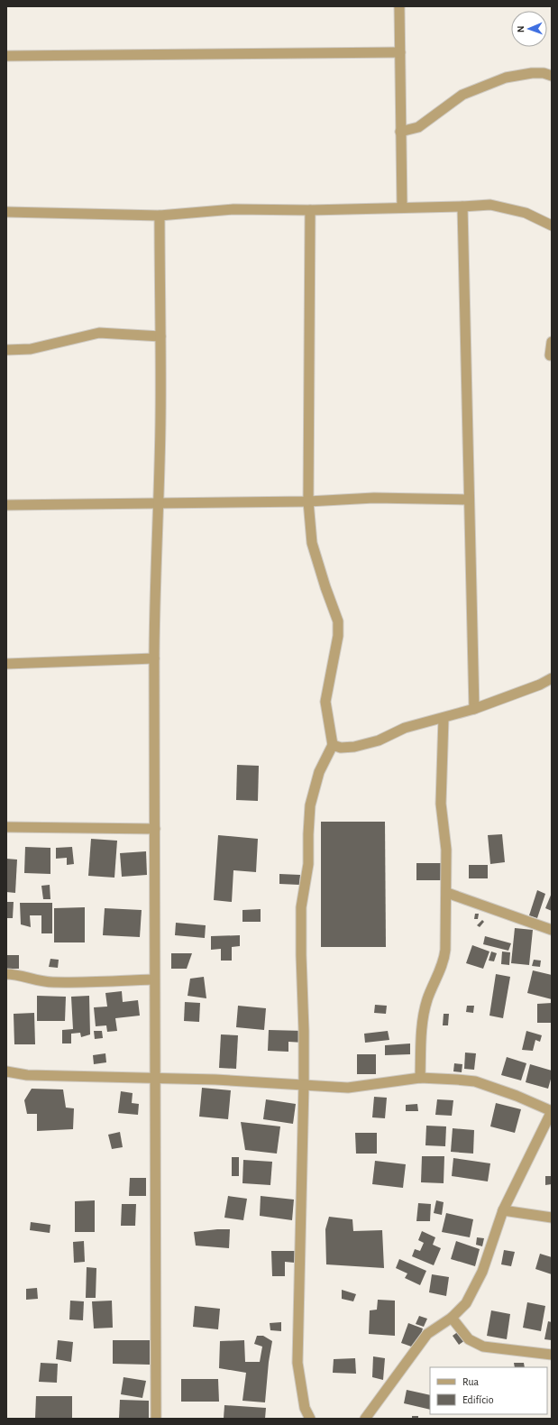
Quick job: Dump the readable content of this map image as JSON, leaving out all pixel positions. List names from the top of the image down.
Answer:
{
  "legend": ["Rua", "Edifício"],
  "north": "left"
}
